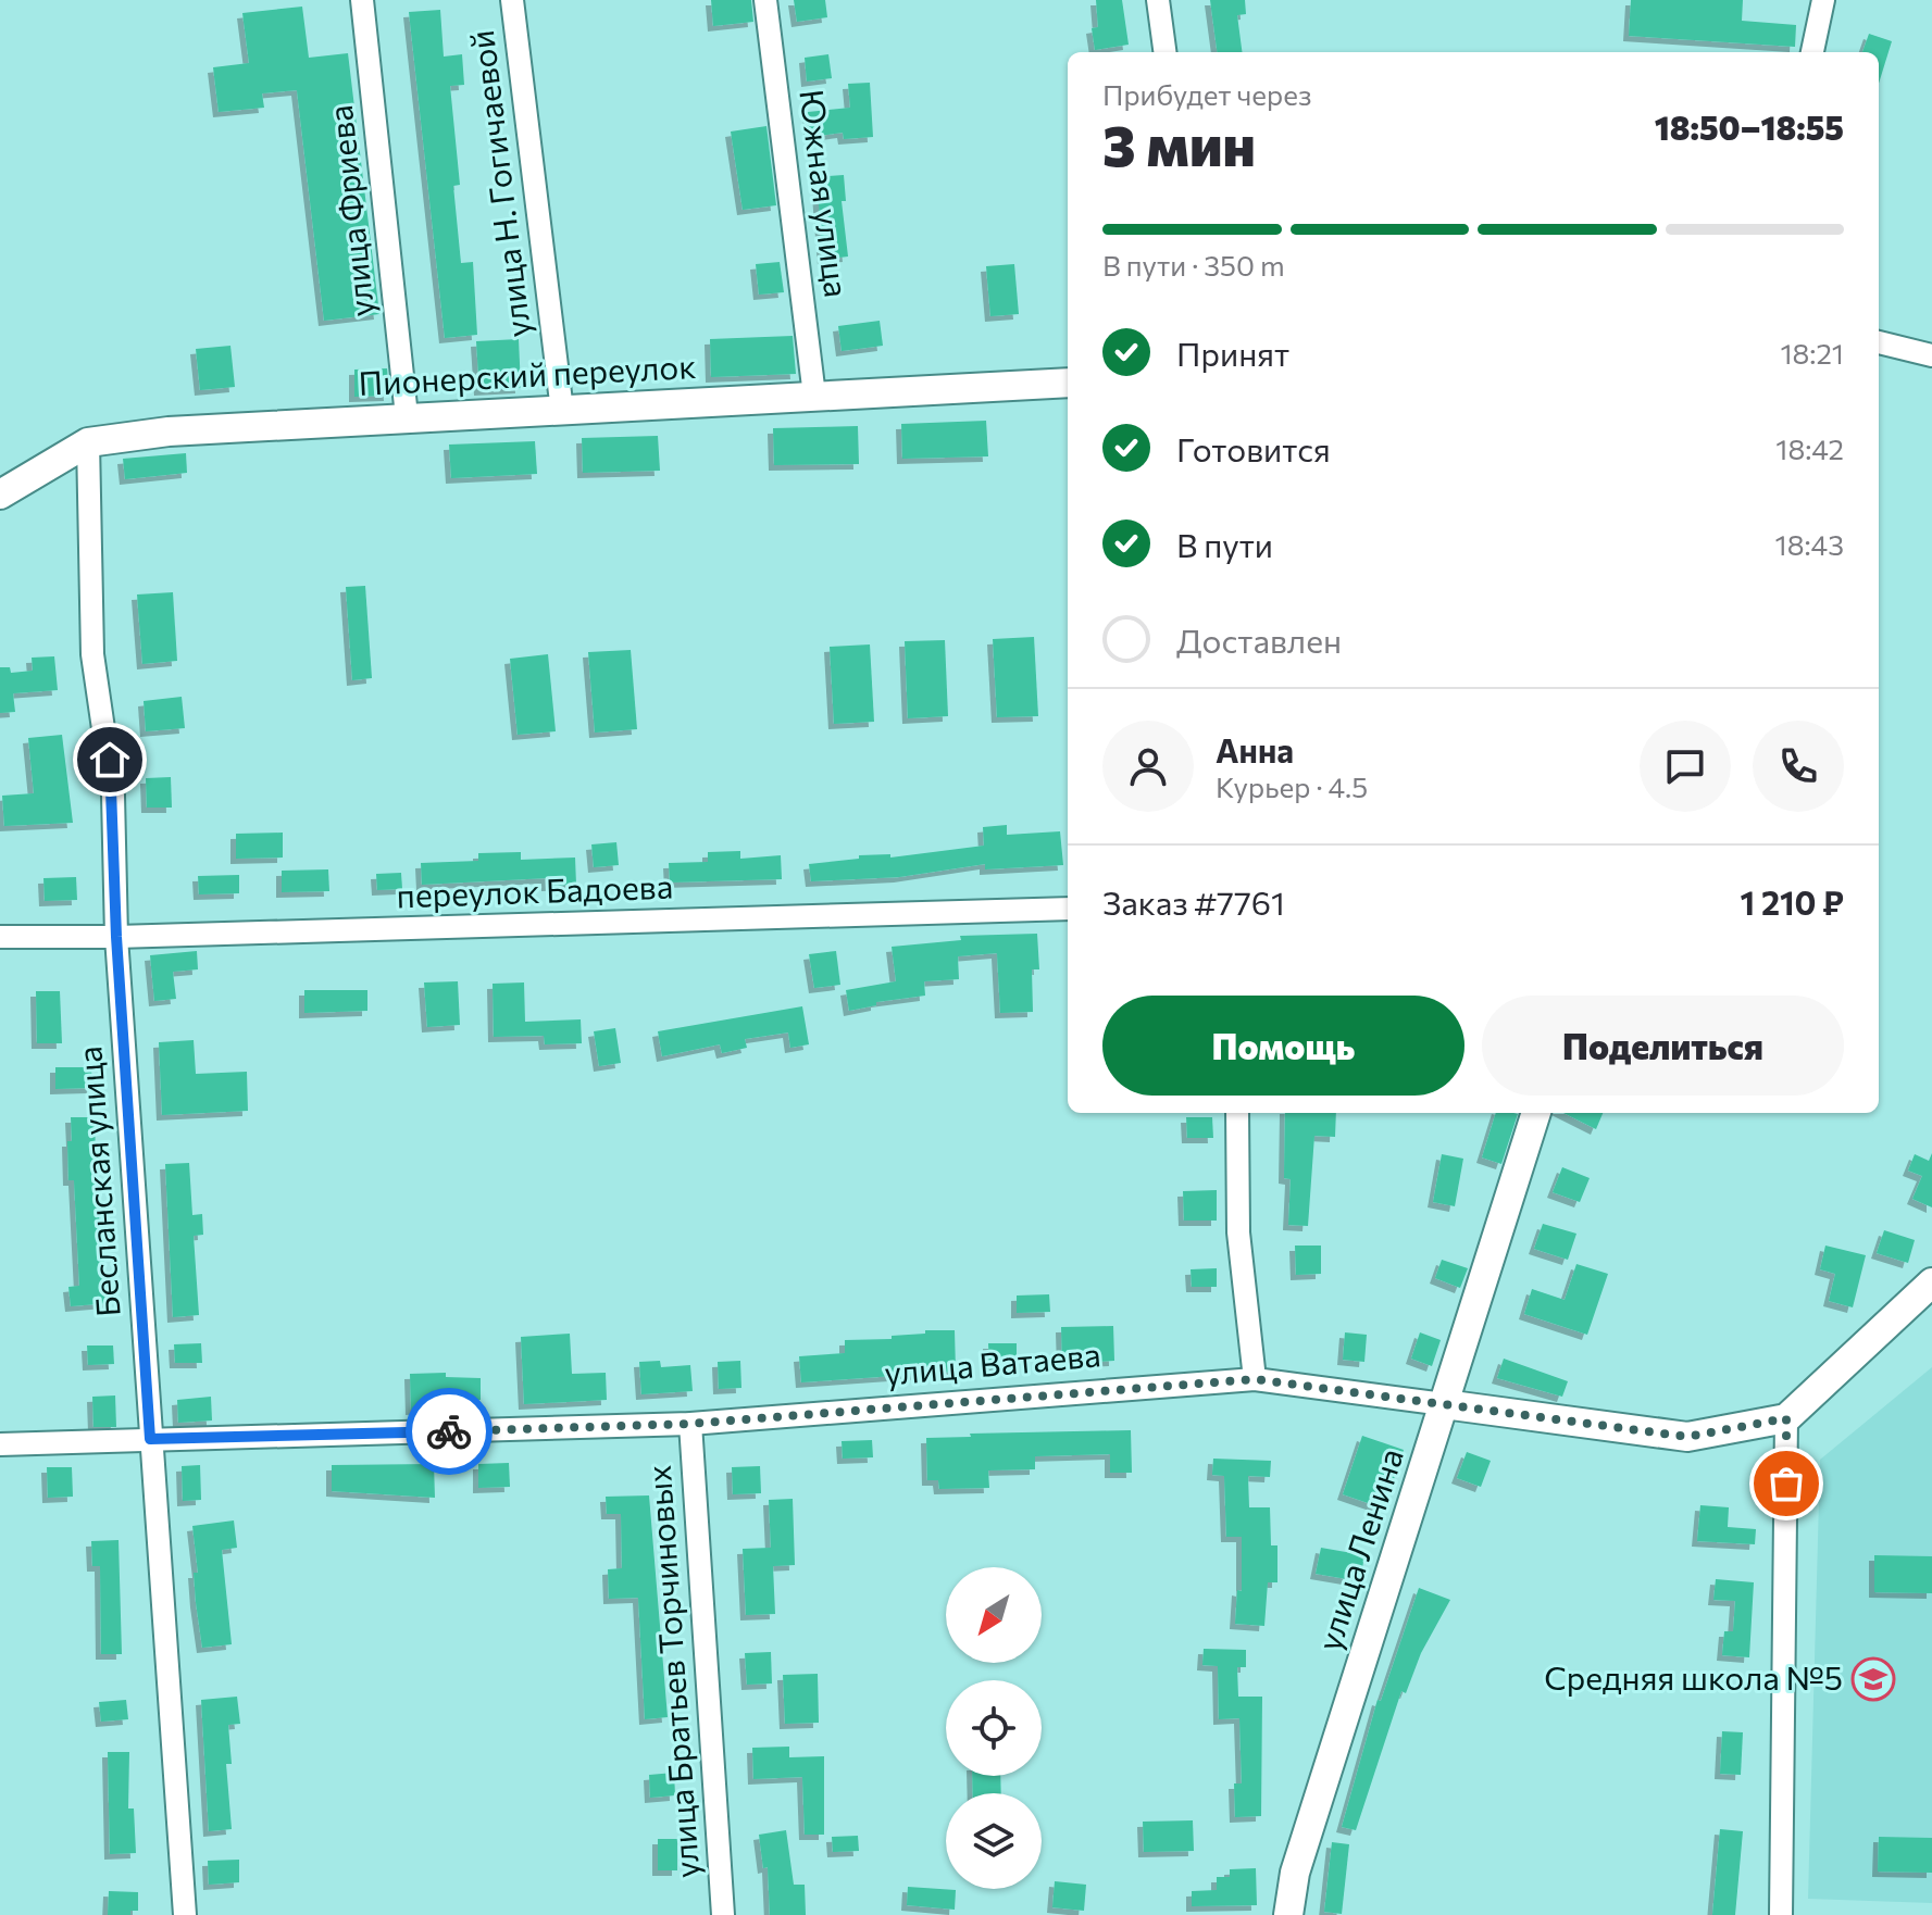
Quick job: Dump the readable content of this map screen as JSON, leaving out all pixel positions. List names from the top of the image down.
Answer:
{
  "streets": {
    "street": [
      "улица Н. Гогичаевой",
      "Южная улица",
      "улица Фриева",
      "Пионерский переулок",
      "переулок Бадоева",
      "Бесланская улица",
      "улица Ватаева",
      "улица Ленина",
      "улица Братьев Торчиновых"
    ]
  },
  "crossings": [
    ["улица Н. Гогичаевой", "Пионерский переулок"],
    ["Южная улица", "Пионерский переулок"],
    ["улица Фриева", "Пионерский переулок"],
    ["Пионерский переулок", "Бесланская улица"],
    ["переулок Бадоева", "Бесланская улица"],
    ["Бесланская улица", "улица Ватаева"],
    ["улица Ватаева", "улица Ленина"],
    ["улица Ватаева", "улица Братьев Торчиновых"]
  ],
  "places": {
    "school or university": ["Средняя школа №5"]
  },
  "north": "bottom left",
  "page": {
    "heading": ["3 мин", "Прибудет через", "18:50–18:55"],
    "panel": [
      "Анна",
      "Курьер · 4.5",
      "Заказ #7761",
      "1 210 ₽"
    ],
    "bar": "В пути · 350 m",
    "list": [
      ["Принят", "18:21"],
      ["Готовится", "18:42"],
      ["В пути", "18:43"],
      "Доставлен"
    ],
    "buttons": ["Помощь", "Поделиться"]
  }
}
